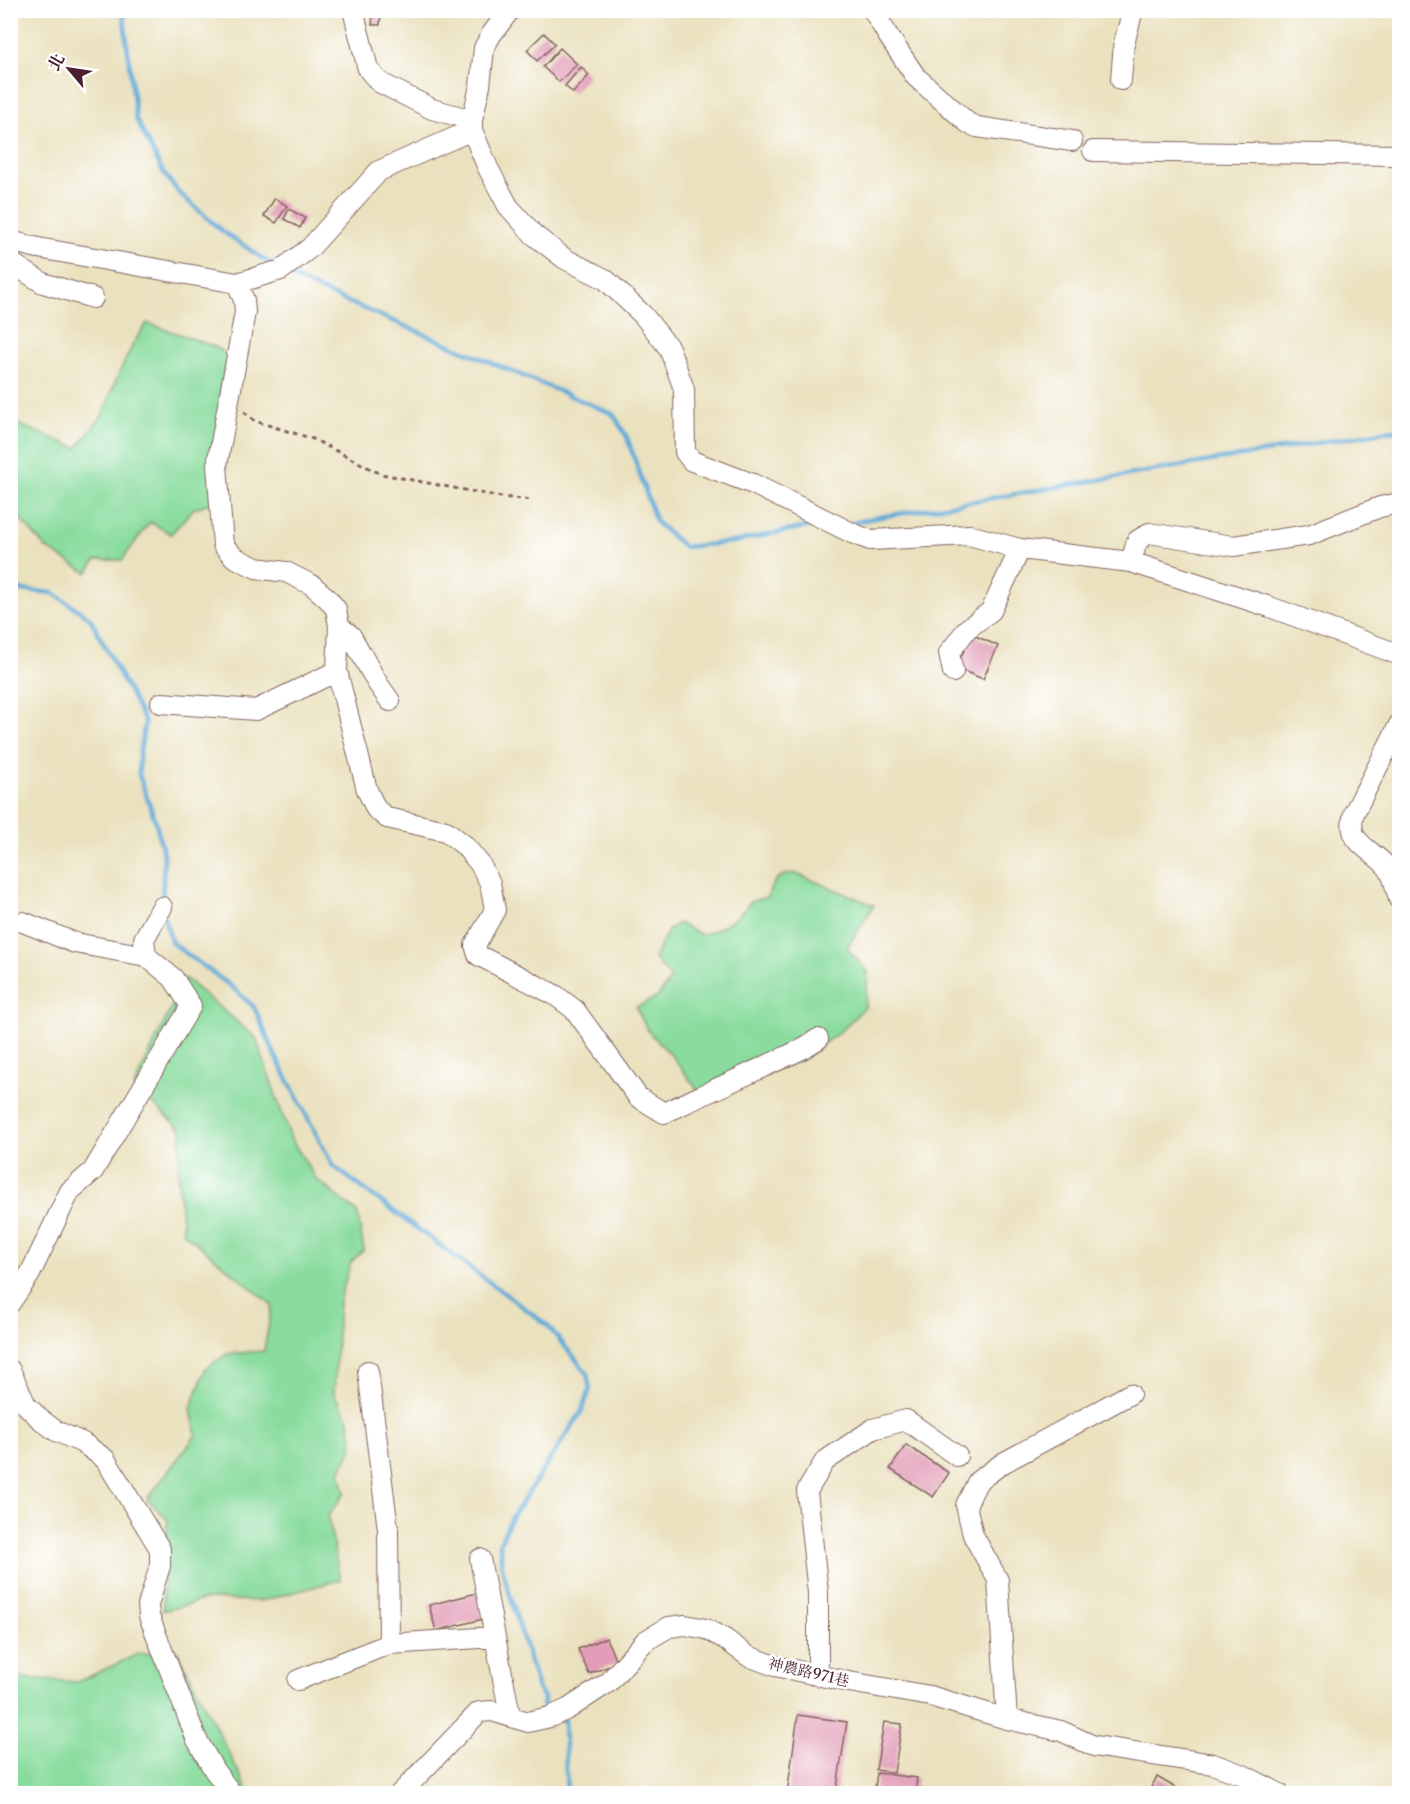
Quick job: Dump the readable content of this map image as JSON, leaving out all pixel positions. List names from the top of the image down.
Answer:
{
  "streets": {
    "street": ["神農路971巷"]
  },
  "north": "top left"
}
